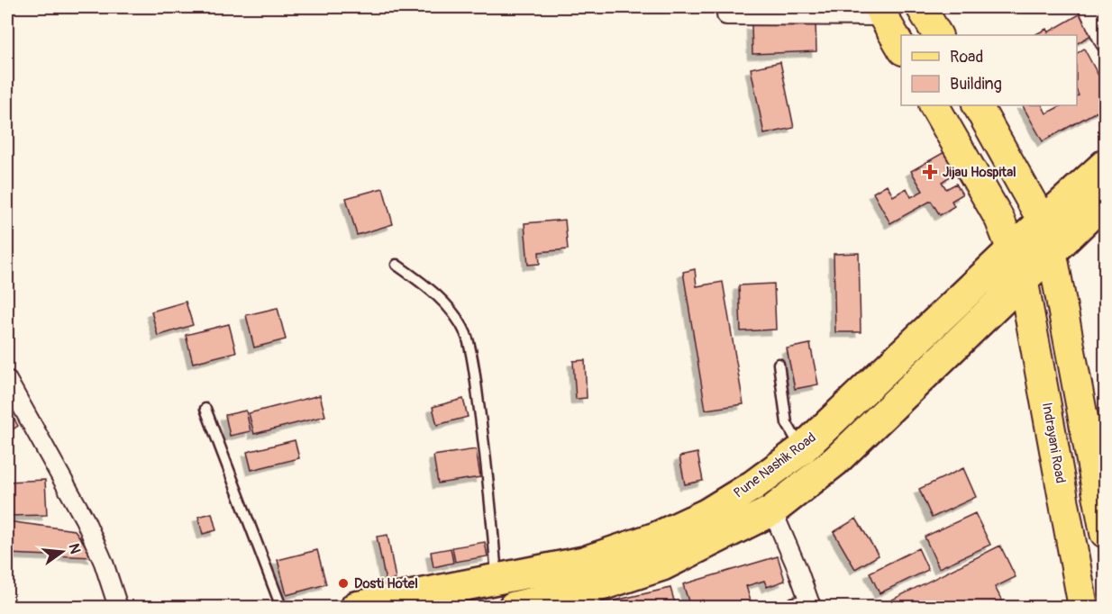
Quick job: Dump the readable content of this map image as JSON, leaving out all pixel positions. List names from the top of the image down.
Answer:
{
  "streets": {
    "highway": ["Pune Nashik Road"],
    "main road": ["Indrayani Road"]
  },
  "crossings": [
    ["Indrayani Road", "Pune Nashik Road"]
  ],
  "places": {
    "health": ["Jijau Hospital"],
    "other": ["Dosti Hotel"]
  },
  "legend": ["Road", "Building"],
  "north": "right"
}
